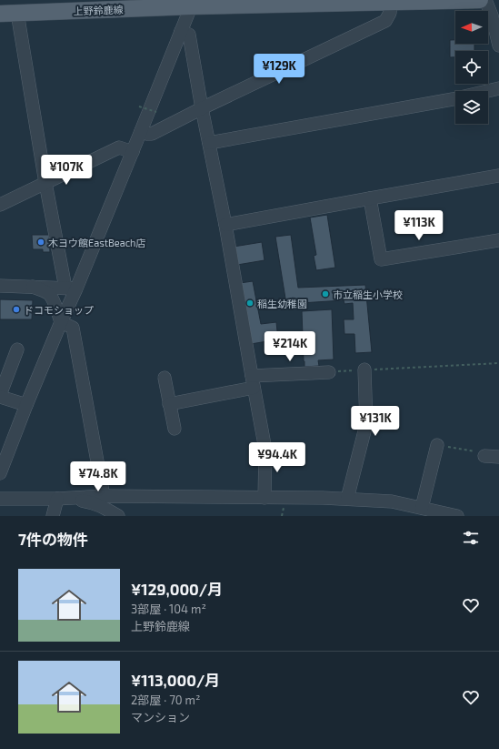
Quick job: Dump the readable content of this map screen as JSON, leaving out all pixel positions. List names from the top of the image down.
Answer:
{
  "streets": {
    "main road": ["上野鈴鹿線"]
  },
  "places": [
    "木ヨウ館EastBeach店",
    "市立稲生小学校",
    "稲生幼稚園",
    "ドコモショップ"
  ],
  "north": "left",
  "page": {
    "price": [
      "¥129K",
      "¥107K",
      "¥113K",
      "¥214K",
      "¥131K",
      "¥94.4K",
      "¥74.8K"
    ],
    "heading": "7件の物件",
    "list": [
      {
        "name": "¥129,000/月",
        "note": "3部屋 · 104 m² · 上野鈴鹿線"
      },
      {
        "name": "¥113,000/月",
        "note": "2部屋 · 70 m² · マンション"
      }
    ]
  }
}
